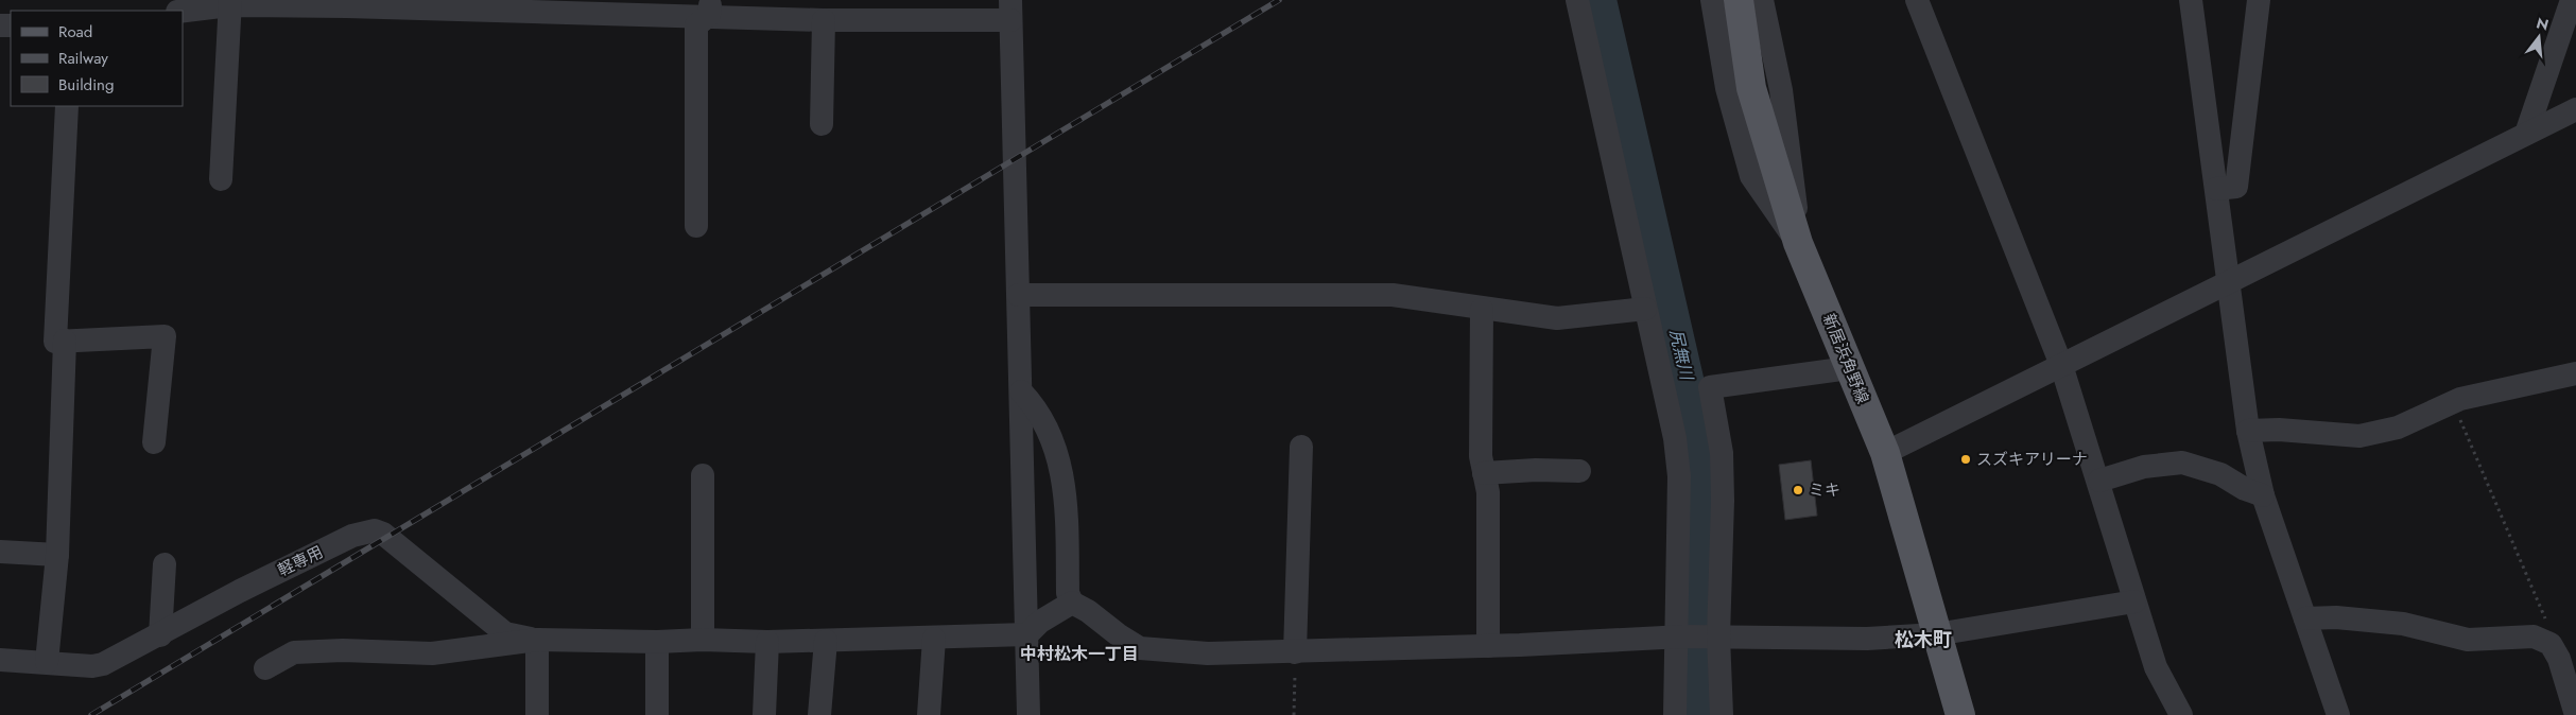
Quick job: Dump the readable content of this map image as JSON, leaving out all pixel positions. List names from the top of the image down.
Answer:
{
  "streets": {
    "main road": ["新居浜角野線"],
    "street": ["軽専用"]
  },
  "districts": ["松木町", "中村松木一丁目"],
  "water": ["尻無川"],
  "places": ["スズキアリーナ", "ミキ"],
  "legend": ["Road", "Railway", "Building"],
  "north": "top"
}
